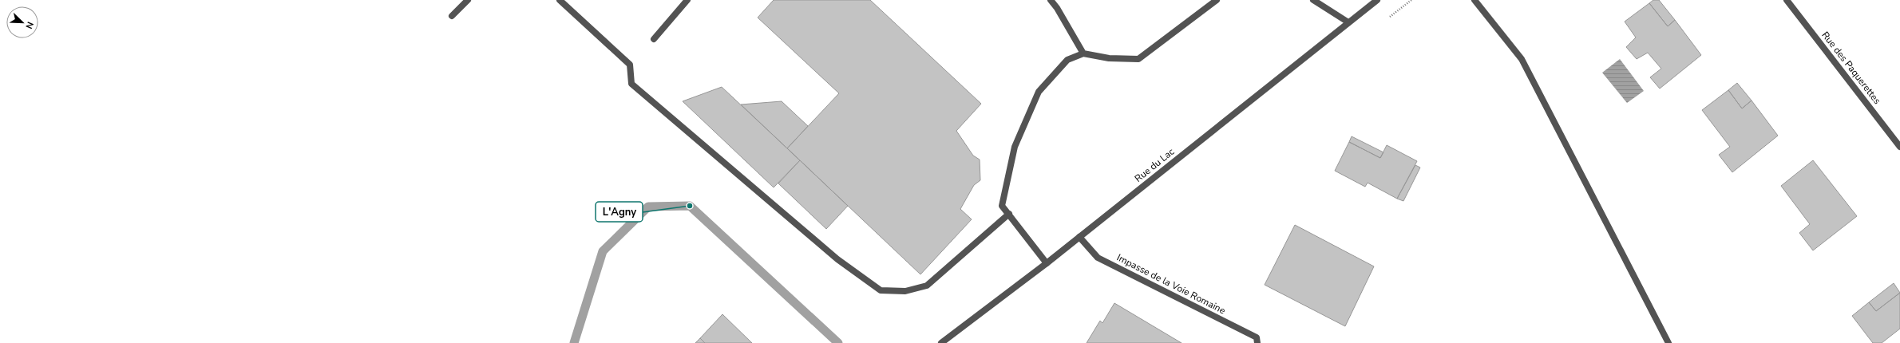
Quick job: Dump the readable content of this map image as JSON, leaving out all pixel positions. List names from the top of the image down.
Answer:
{
  "streets": {
    "street": ["Rue des Paquerettes", "Rue du Lac", "Impasse de la Voie Romaine"]
  },
  "crossings": [
    ["Rue du Lac", "Impasse de la Voie Romaine"]
  ],
  "places": ["L'Agny"],
  "north": "bottom right"
}
